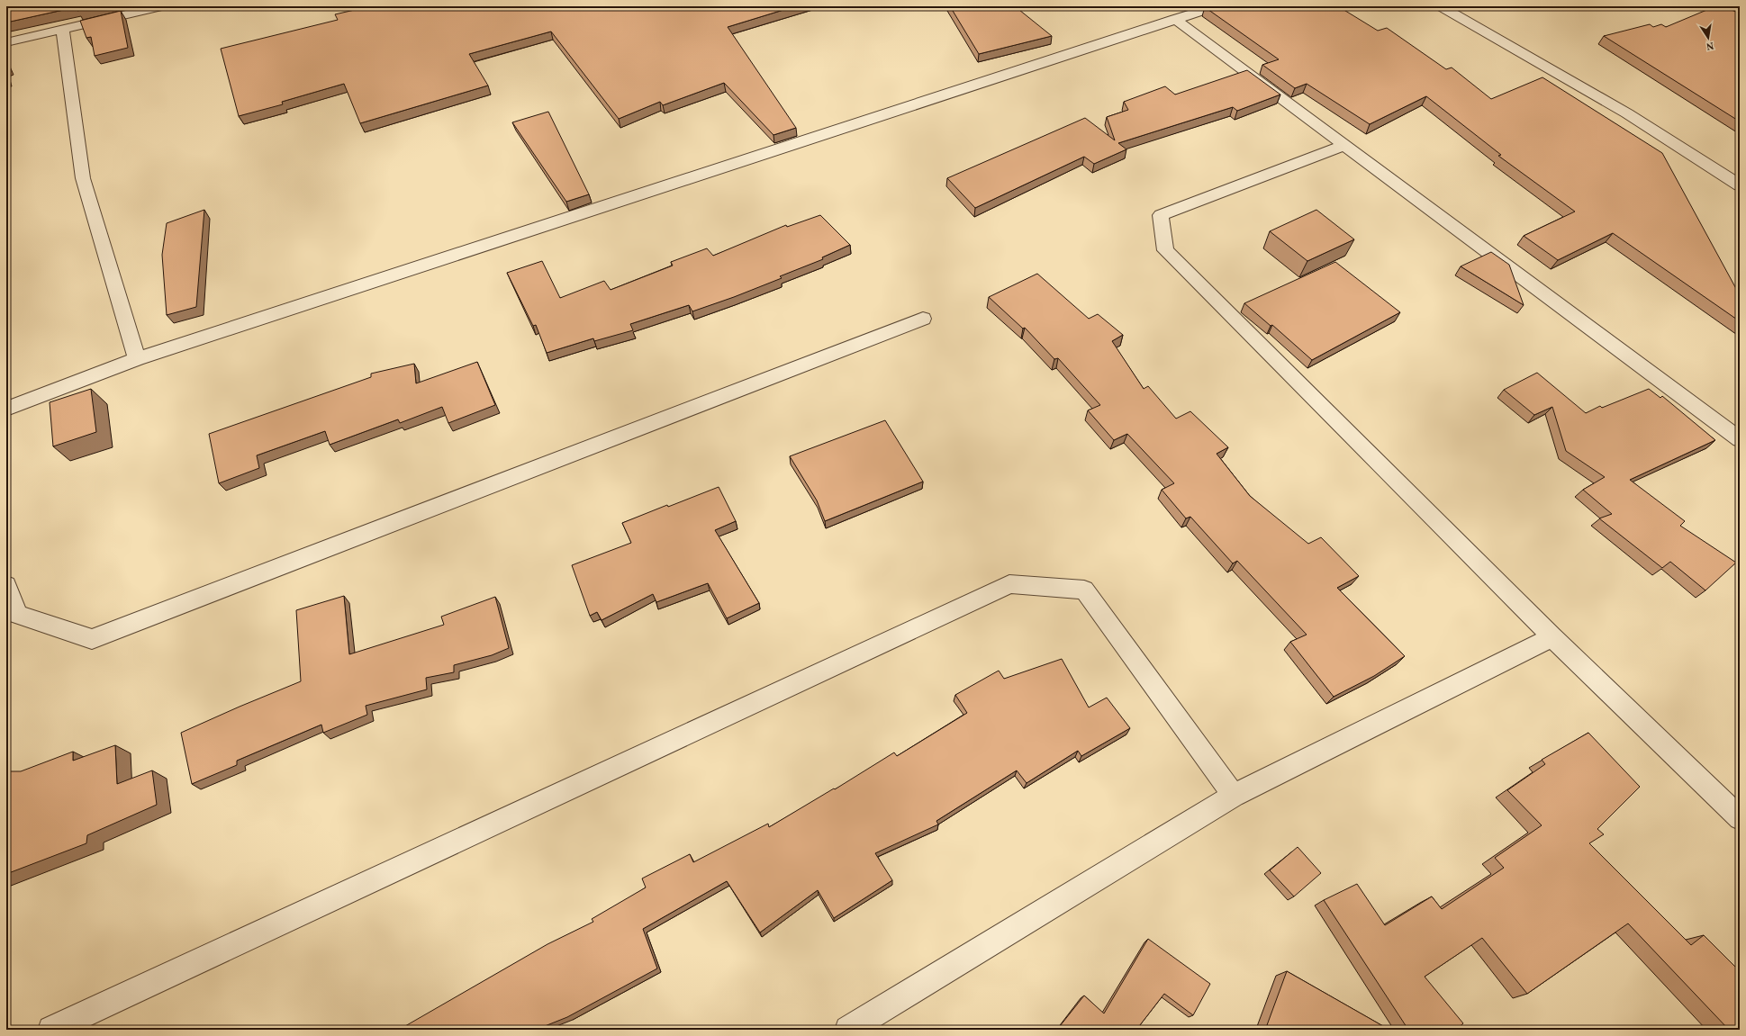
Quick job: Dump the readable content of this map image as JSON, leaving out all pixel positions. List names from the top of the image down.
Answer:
{
  "north": "bottom"
}
